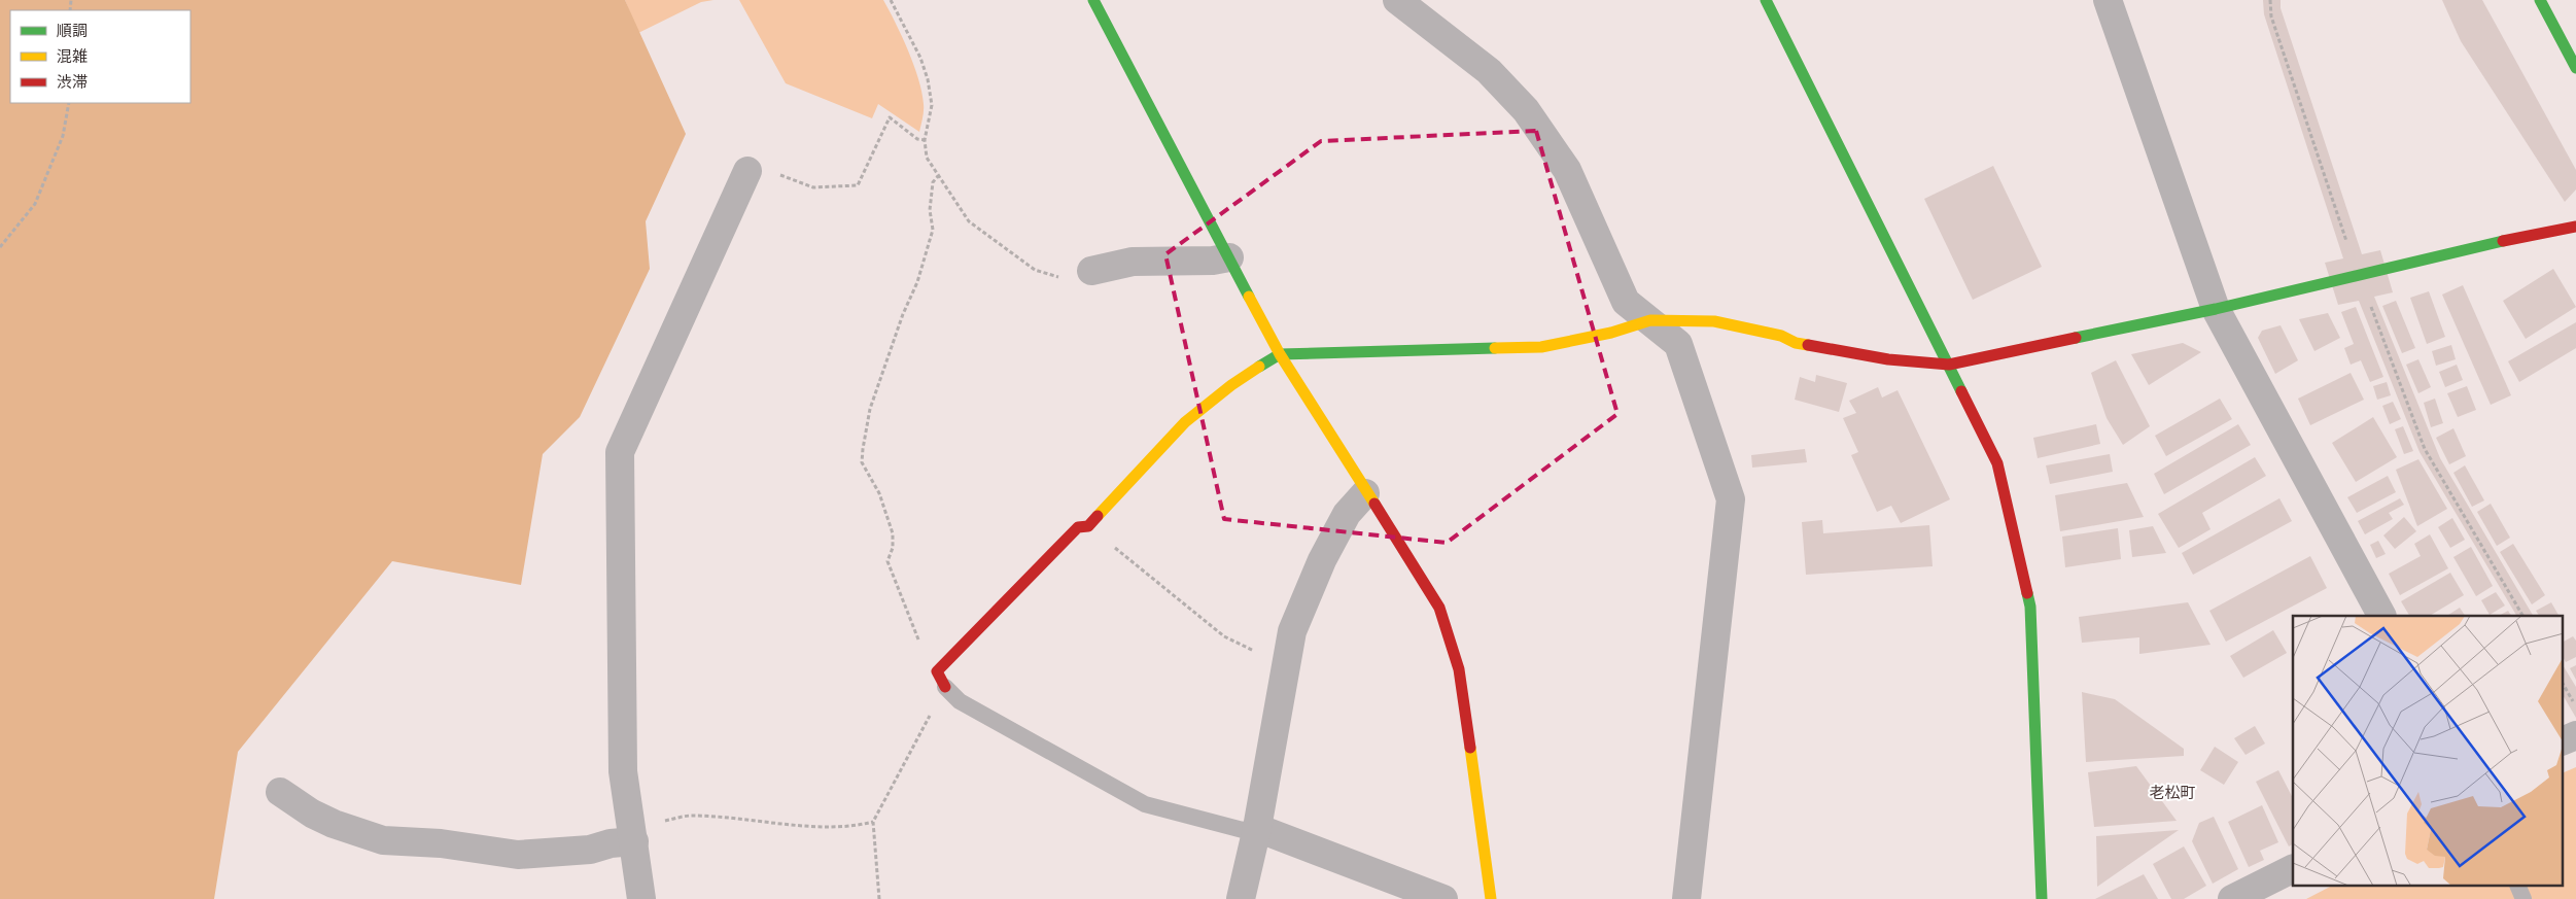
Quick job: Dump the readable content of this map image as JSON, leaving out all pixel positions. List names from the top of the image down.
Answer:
{
  "districts": ["老松町"],
  "legend": ["順調", "混雑", "渋滞"]
}
